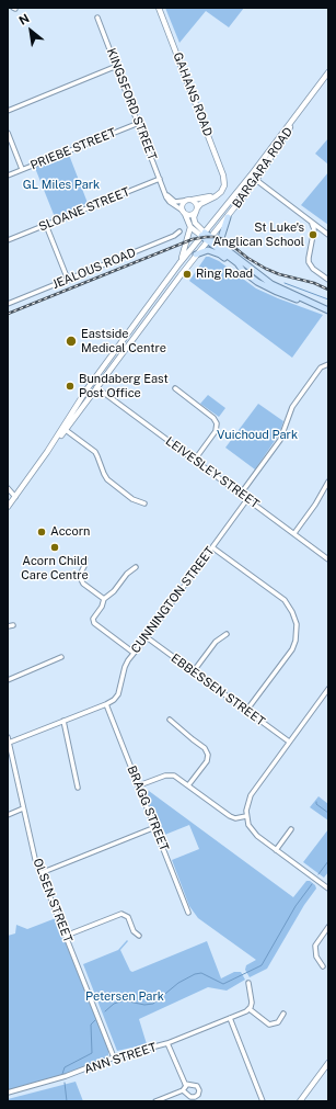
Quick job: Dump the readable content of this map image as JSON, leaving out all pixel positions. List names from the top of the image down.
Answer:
{
  "streets": {
    "main road": ["GAHANS ROAD", "BARGARA ROAD"],
    "street": [
      "KINGSFORD STREET",
      "PRIEBE STREET",
      "SLOANE STREET",
      "JEALOUS ROAD",
      "LEIVESLEY STREET",
      "CUNNINGTON STREET",
      "EBBESSEN STREET",
      "BRAGG STREET",
      "OLSEN STREET",
      "ANN STREET"
    ]
  },
  "crossings": [
    ["KINGSFORD STREET", "PRIEBE STREET"],
    ["KINGSFORD STREET", "SLOANE STREET"],
    ["BARGARA ROAD", "LEIVESLEY STREET"],
    ["LEIVESLEY STREET", "CUNNINGTON STREET"],
    ["CUNNINGTON STREET", "EBBESSEN STREET"],
    ["CUNNINGTON STREET", "BRAGG STREET"],
    ["OLSEN STREET", "ANN STREET"]
  ],
  "parks": ["GL Miles Park", "Vuichoud Park", "Petersen Park"],
  "places": [
    "St Luke's Anglican School",
    "Ring Road",
    "Eastside Medical Centre",
    "Bundaberg East Post Office",
    "Accorn",
    "Acorn Child Care Centre"
  ],
  "north": "top left"
}
